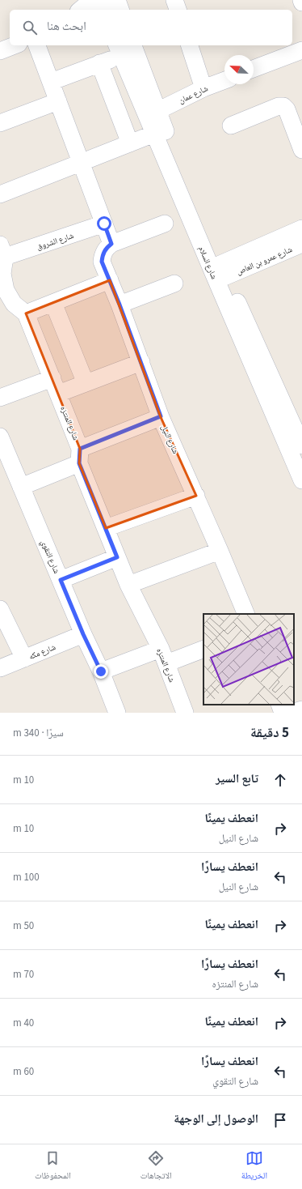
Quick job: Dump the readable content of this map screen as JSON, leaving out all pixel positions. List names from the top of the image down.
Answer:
{
  "streets": {
    "street": [
      "شارع عمان",
      "شارع الشروق",
      "شارع عمرو بن العاص",
      "شارع السلام",
      "شارع المنتزه",
      "شارع النيل",
      "شارع التقوي",
      "شارع مكه"
    ]
  },
  "crossings": [
    ["شارع عمان", "شارع السلام"],
    ["شارع الشروق", "شارع المنتزه"],
    ["شارع عمرو بن العاص", "شارع السلام"],
    ["شارع التقوي", "شارع مكه"]
  ],
  "north": "top left",
  "page": {
    "search": "ابحث هنا",
    "heading": ["5 دقيقة", "سيرًا · 340 m"],
    "list": [
      ["تابع السير", "10 m"],
      ["انعطف يمينًا", "شارع النيل", "10 m"],
      ["انعطف يسارًا", "شارع النيل", "100 m"],
      ["انعطف يمينًا", "50 m"],
      ["انعطف يسارًا", "شارع المنتزه", "70 m"],
      ["انعطف يمينًا", "40 m"],
      ["انعطف يسارًا", "شارع التقوي", "60 m"],
      "الوصول إلى الوجهة"
    ],
    "nav": ["الخريطة", "الاتجاهات", "المحفوظات"]
  }
}
